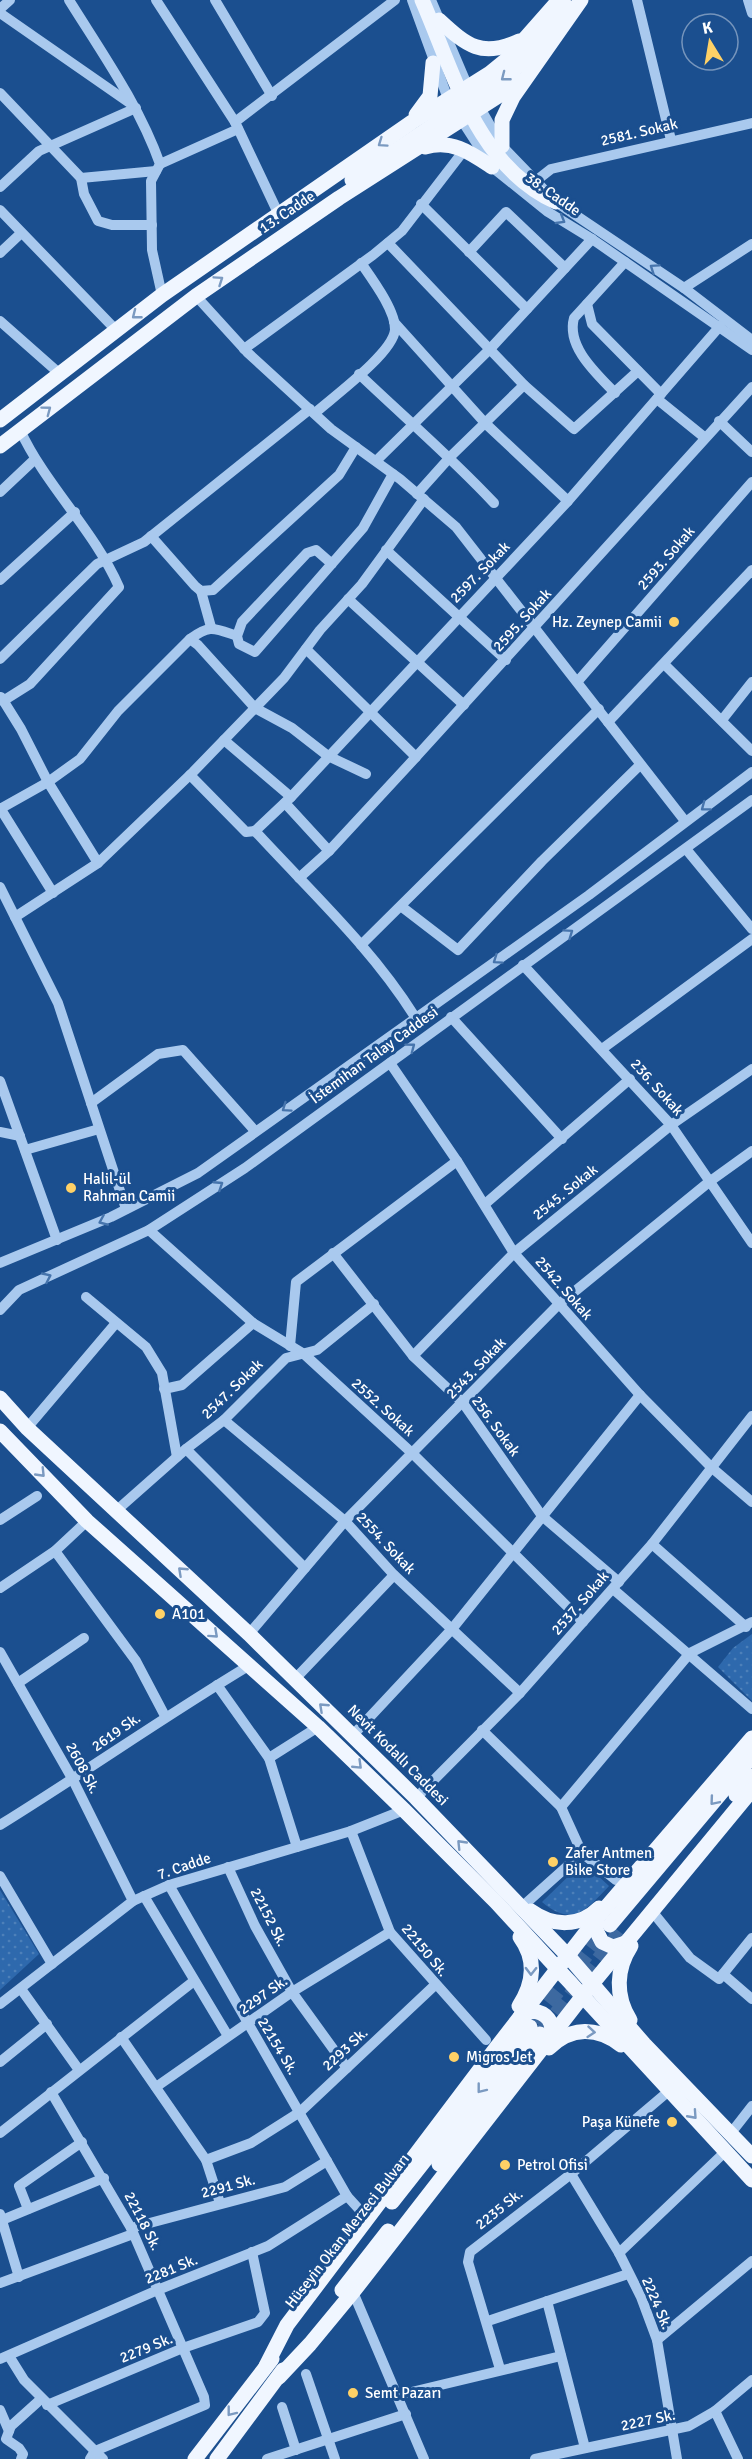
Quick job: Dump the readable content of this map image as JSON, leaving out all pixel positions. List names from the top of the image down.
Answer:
{
  "streets": {
    "main road": ["13. Cadde", "Nevit Kodallı Caddesi", "Hüseyin Okan Merzeci Bulvarı"],
    "street": [
      "2581. Sokak",
      "38. Cadde",
      "2593. Sokak",
      "2597. Sokak",
      "2595. Sokak",
      "İstemihan Talay Caddesi",
      "236. Sokak",
      "2545. Sokak",
      "2542. Sokak",
      "2543. Sokak",
      "2547. Sokak",
      "2552. Sokak",
      "256. Sokak",
      "2554. Sokak",
      "2537. Sokak",
      "2619 Sk.",
      "2608 Sk.",
      "7. Cadde",
      "22152 Sk.",
      "22150 Sk.",
      "2297 Sk.",
      "22154 Sk.",
      "2293 Sk.",
      "2291 Sk.",
      "2235 Sk.",
      "22118 Sk.",
      "2281 Sk.",
      "2224 Sk.",
      "2279 Sk.",
      "2227 Sk."
    ]
  },
  "crossings": [
    ["2581. Sokak", "38. Cadde"],
    ["38. Cadde", "13. Cadde"],
    ["38. Cadde", "2597. Sokak"],
    ["İstemihan Talay Caddesi", "236. Sokak"],
    ["İstemihan Talay Caddesi", "2542. Sokak"],
    ["İstemihan Talay Caddesi", "2552. Sokak"],
    ["236. Sokak", "2545. Sokak"],
    ["236. Sokak", "2543. Sokak"],
    ["2545. Sokak", "2542. Sokak"],
    ["2545. Sokak", "256. Sokak"],
    ["2542. Sokak", "2543. Sokak"],
    ["2542. Sokak", "2537. Sokak"],
    ["2543. Sokak", "2552. Sokak"],
    ["2543. Sokak", "256. Sokak"],
    ["2543. Sokak", "2554. Sokak"],
    ["2543. Sokak", "Nevit Kodallı Caddesi"],
    ["2547. Sokak", "2552. Sokak"],
    ["2547. Sokak", "256. Sokak"],
    ["2547. Sokak", "2554. Sokak"],
    ["2547. Sokak", "Nevit Kodallı Caddesi"],
    ["2552. Sokak", "2537. Sokak"],
    ["256. Sokak", "2537. Sokak"],
    ["2554. Sokak", "2537. Sokak"],
    ["2537. Sokak", "Nevit Kodallı Caddesi"],
    ["2619 Sk.", "Nevit Kodallı Caddesi"],
    ["2619 Sk.", "2608 Sk."],
    ["Nevit Kodallı Caddesi", "7. Cadde"],
    ["Nevit Kodallı Caddesi", "2235 Sk."],
    ["2608 Sk.", "7. Cadde"],
    ["7. Cadde", "22152 Sk."],
    ["7. Cadde", "22150 Sk."],
    ["7. Cadde", "22154 Sk."],
    ["22152 Sk.", "2297 Sk."],
    ["22152 Sk.", "2293 Sk."],
    ["22150 Sk.", "2297 Sk."],
    ["22150 Sk.", "2293 Sk."],
    ["2297 Sk.", "22154 Sk."],
    ["22154 Sk.", "2293 Sk."],
    ["22154 Sk.", "2291 Sk."],
    ["22154 Sk.", "2281 Sk."],
    ["2291 Sk.", "22118 Sk."],
    ["2235 Sk.", "2224 Sk."],
    ["22118 Sk.", "2281 Sk."],
    ["22118 Sk.", "2279 Sk."],
    ["2281 Sk.", "2279 Sk."],
    ["2224 Sk.", "2227 Sk."]
  ],
  "places": [
    "Hz. Zeynep Camii",
    "Halil-ül Rahman Camii",
    "A101",
    "Zafer Antmen Bike Store",
    "Migros Jet",
    "Paşa Künefe",
    "Petrol Ofisi",
    "Semt Pazarı"
  ],
  "north": "top"
}
